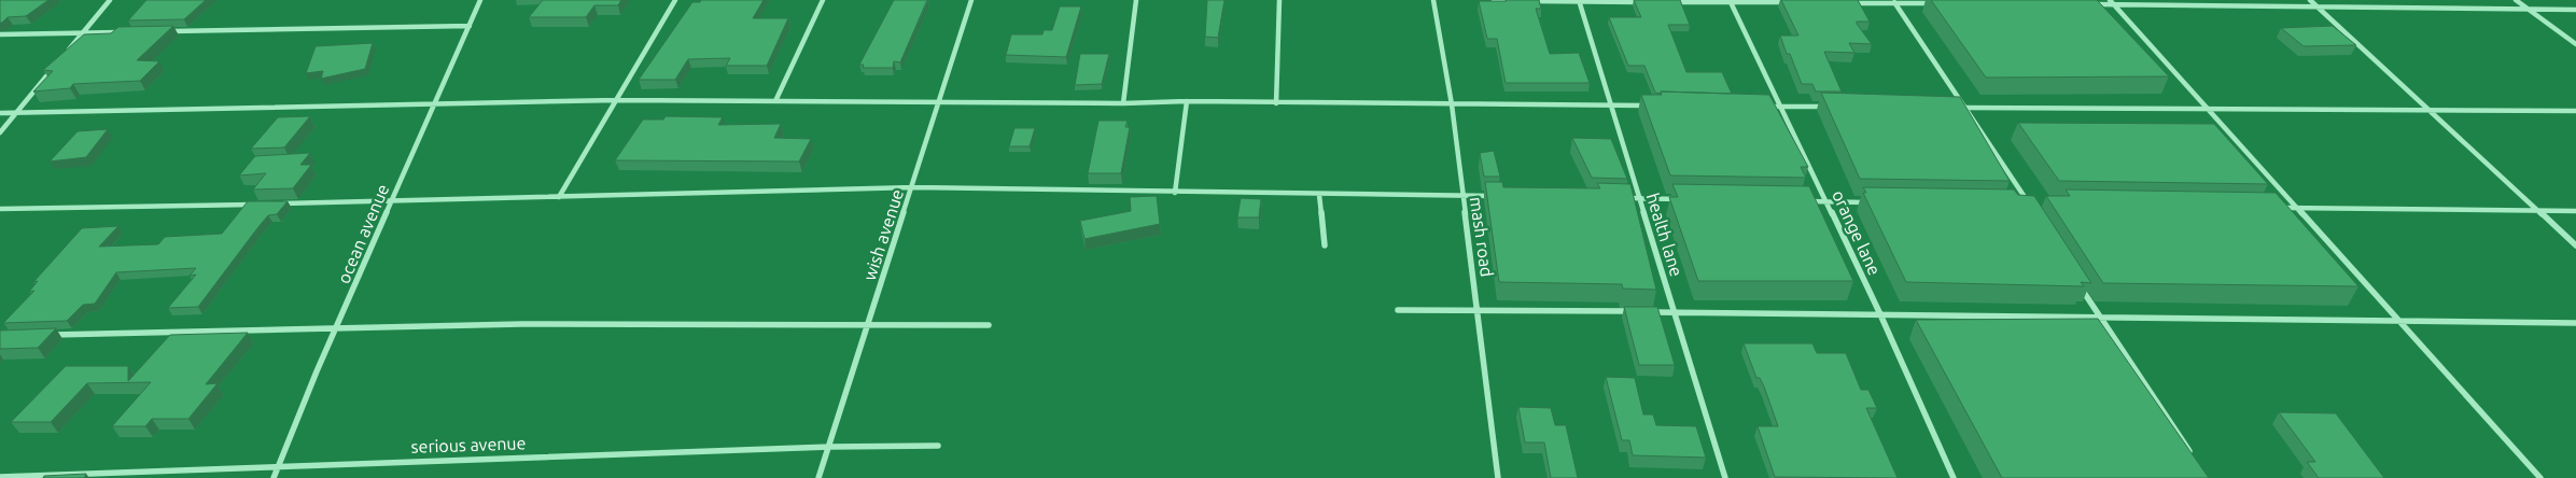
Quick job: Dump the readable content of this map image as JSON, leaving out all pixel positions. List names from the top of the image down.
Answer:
{
  "streets": {
    "street": [
      "orange lane",
      "ocean avenue",
      "wish avenue",
      "health lane",
      "mash road",
      "serious avenue"
    ]
  },
  "crossings": [
    ["ocean avenue", "serious avenue"],
    ["wish avenue", "serious avenue"]
  ]
}
